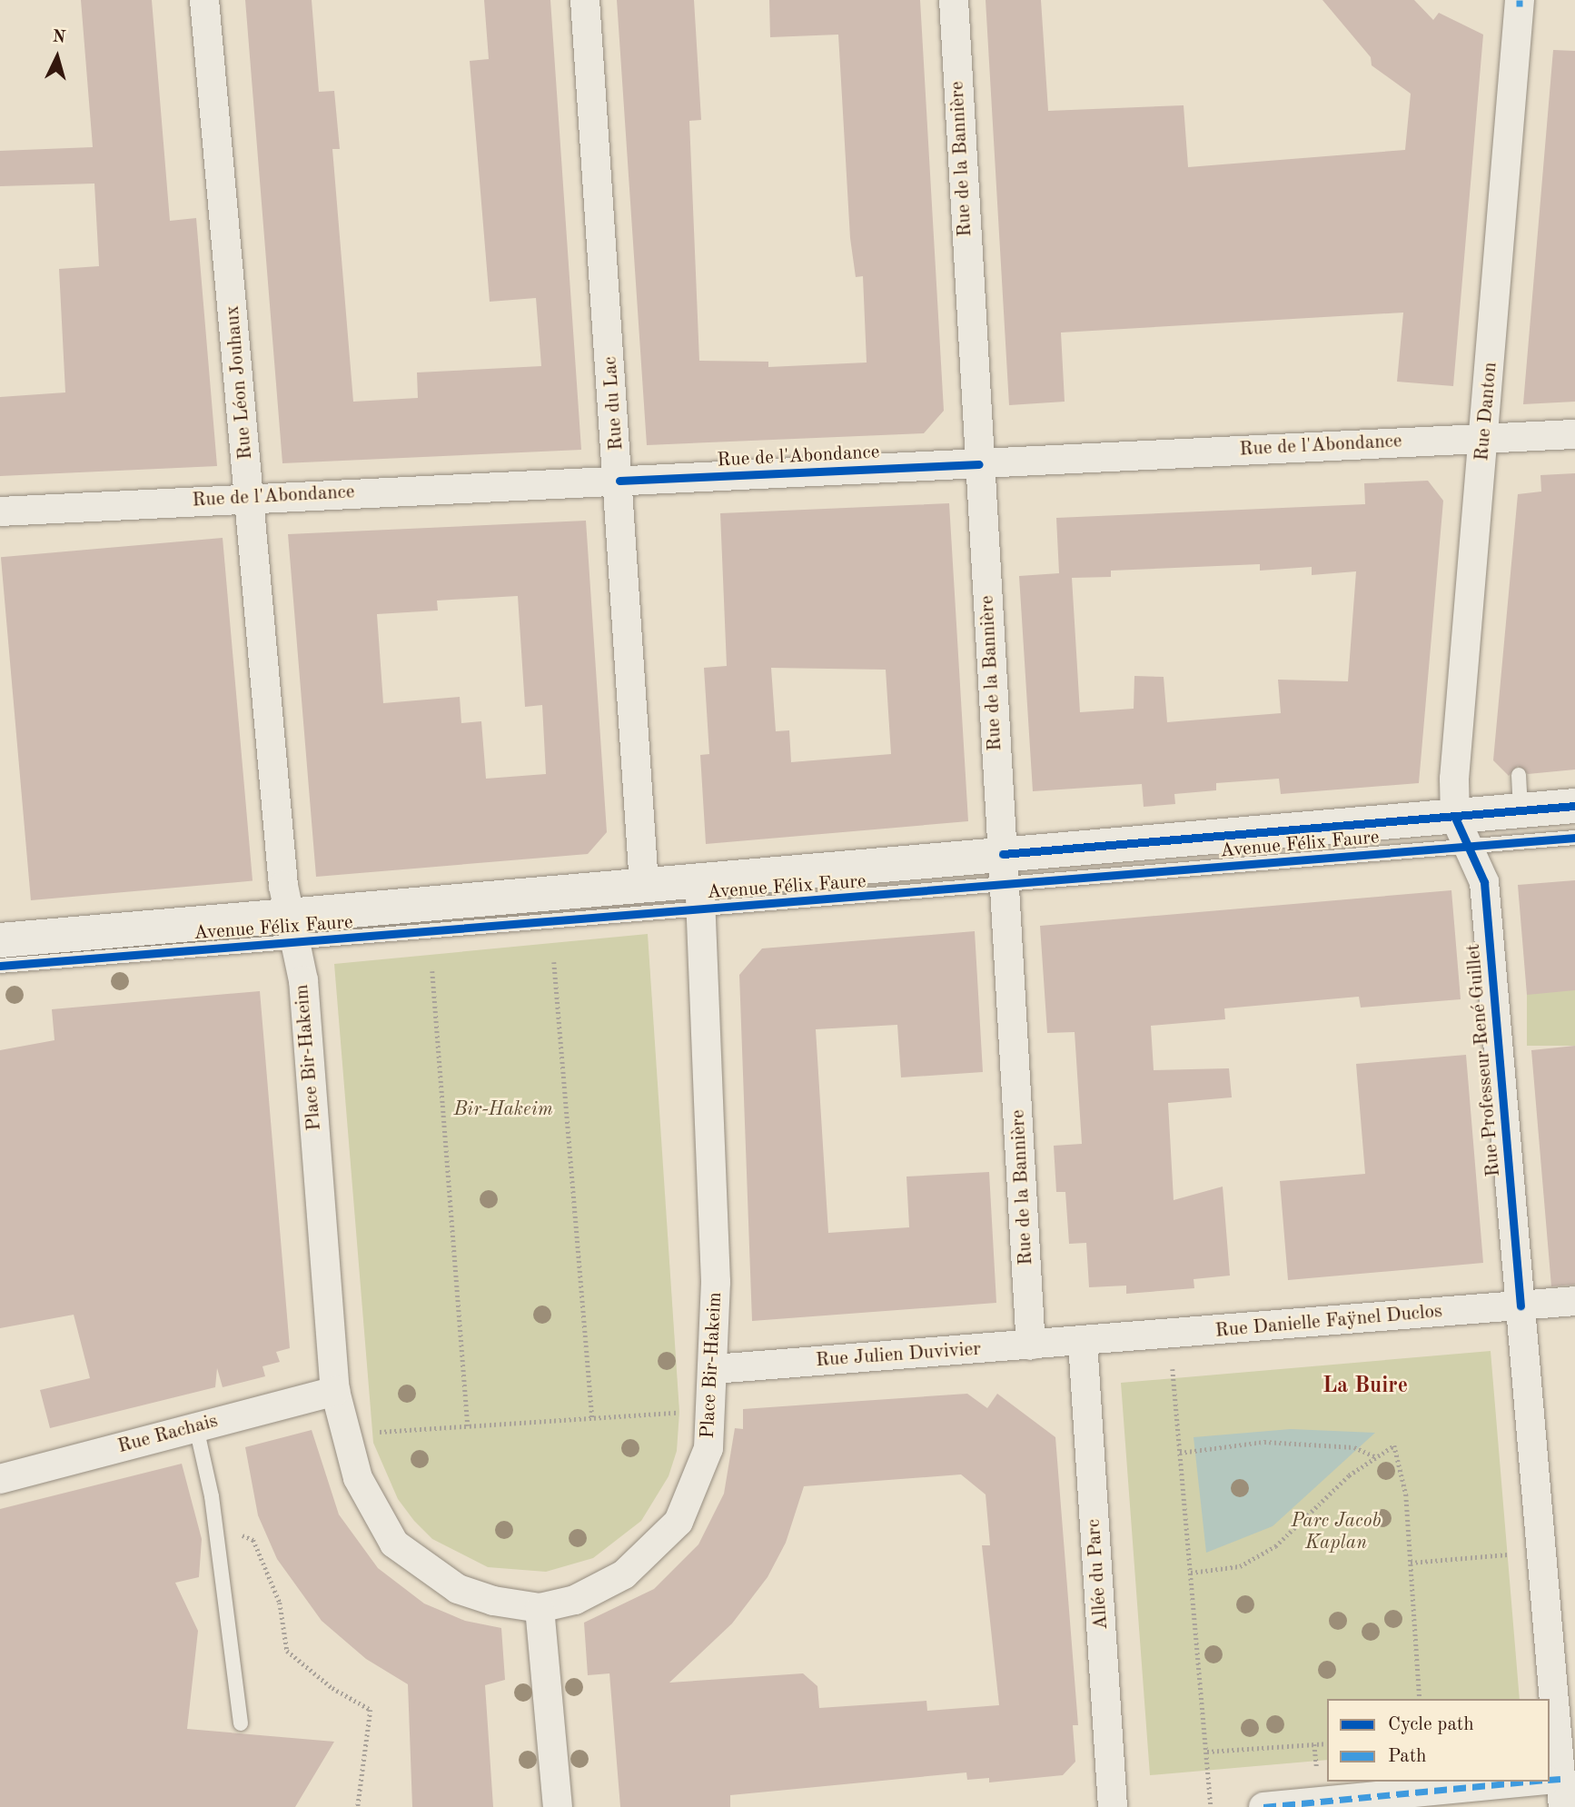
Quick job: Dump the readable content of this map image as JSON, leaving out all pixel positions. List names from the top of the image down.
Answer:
{
  "streets": {
    "main road": ["Avenue Félix Faure"],
    "street": [
      "Rue de la Bannière",
      "Rue Léon Jouhaux",
      "Rue du Lac",
      "Rue Danton",
      "Rue de l'Abondance",
      "Place Bir-Hakeim",
      "Rue Professeur René Guillet",
      "Rue Danielle Faÿnel Duclos",
      "Rue Julien Duvivier",
      "Rue Rachais",
      "Allée du Parc"
    ]
  },
  "crossings": [
    ["Rue de la Bannière", "Rue de l'Abondance"],
    ["Rue de la Bannière", "Avenue Félix Faure"],
    ["Rue de la Bannière", "Rue Julien Duvivier"],
    ["Rue Léon Jouhaux", "Rue de l'Abondance"],
    ["Rue Léon Jouhaux", "Avenue Félix Faure"],
    ["Rue Léon Jouhaux", "Place Bir-Hakeim"],
    ["Rue du Lac", "Rue de l'Abondance"],
    ["Rue du Lac", "Avenue Félix Faure"],
    ["Rue Danton", "Rue de l'Abondance"],
    ["Rue Danton", "Avenue Félix Faure"],
    ["Rue Danton", "Rue Professeur René Guillet"],
    ["Avenue Félix Faure", "Place Bir-Hakeim"],
    ["Avenue Félix Faure", "Rue Professeur René Guillet"],
    ["Place Bir-Hakeim", "Rue Julien Duvivier"],
    ["Place Bir-Hakeim", "Rue Rachais"],
    ["Rue Professeur René Guillet", "Rue Danielle Faÿnel Duclos"],
    ["Rue Danielle Faÿnel Duclos", "Rue Julien Duvivier"],
    ["Rue Danielle Faÿnel Duclos", "Allée du Parc"],
    ["Rue Julien Duvivier", "Allée du Parc"]
  ],
  "districts": ["La Buire"],
  "parks": ["Bir-Hakeim", "Parc Jacob Kaplan"],
  "legend": ["Cycle path", "Path"],
  "north": "top"
}
